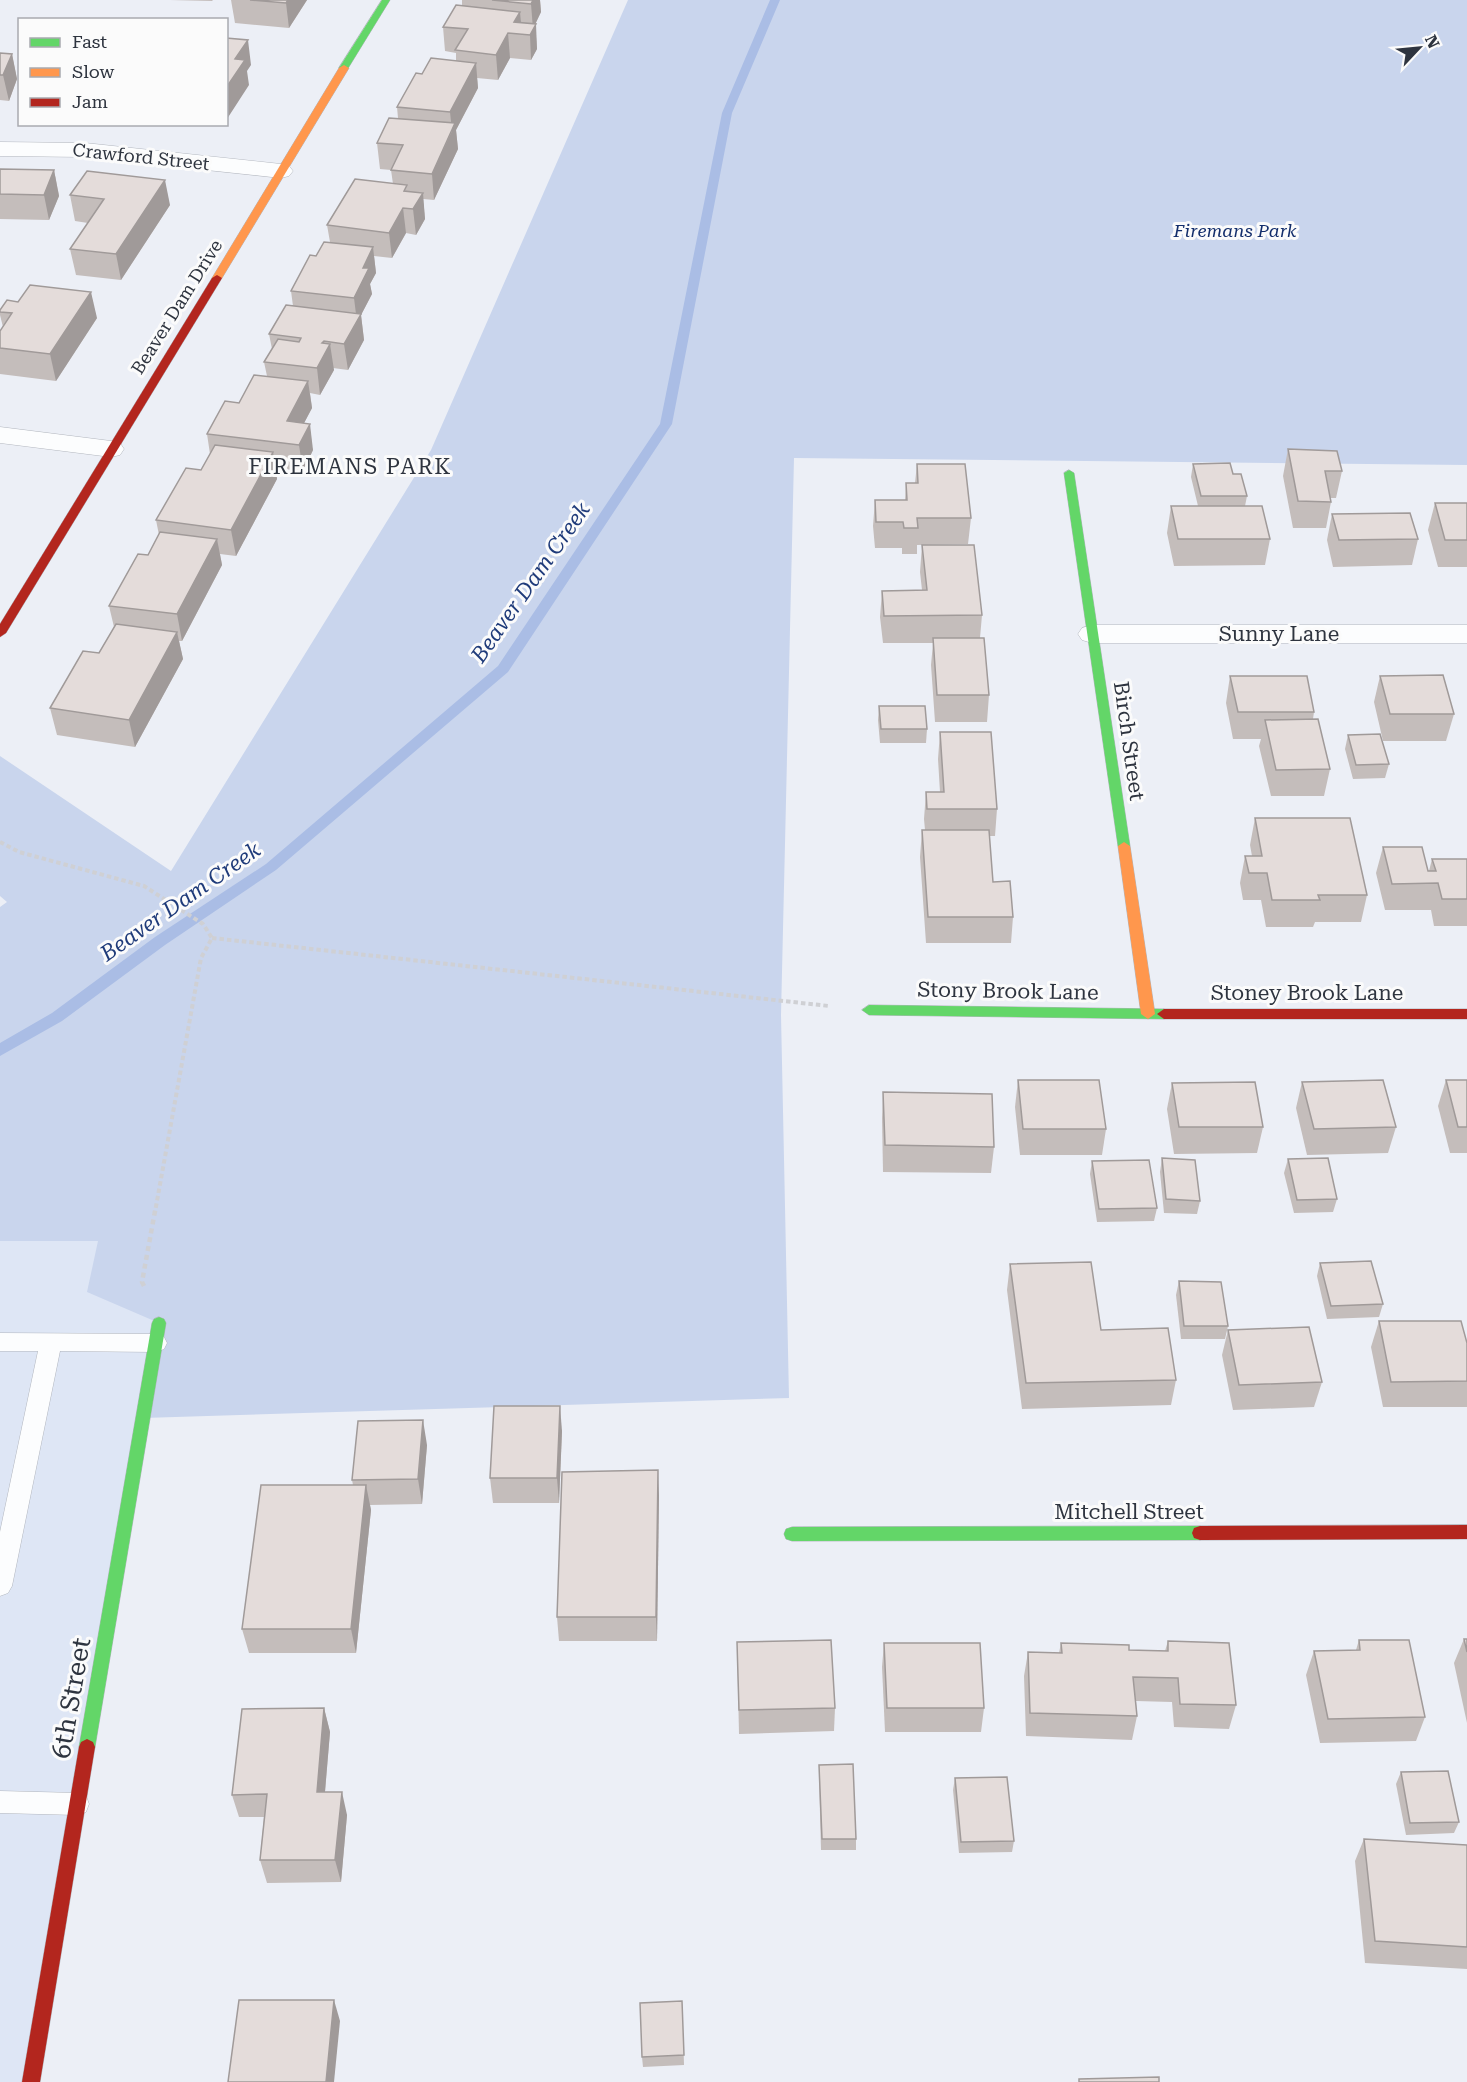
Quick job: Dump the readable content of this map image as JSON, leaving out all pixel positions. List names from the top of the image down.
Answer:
{
  "streets": {
    "street": [
      "Crawford Street",
      "Beaver Dam Drive",
      "Sunny Lane",
      "Birch Street",
      "Stony Brook Lane",
      "Stoney Brook Lane",
      "Mitchell Street",
      "6th Street"
    ]
  },
  "crossings": [
    ["Crawford Street", "Beaver Dam Drive"],
    ["Sunny Lane", "Birch Street"],
    ["Birch Street", "Stony Brook Lane"],
    ["Birch Street", "Stoney Brook Lane"],
    ["Stony Brook Lane", "Stoney Brook Lane"]
  ],
  "districts": ["FIREMANS PARK"],
  "water": ["Beaver Dam Creek"],
  "parks": ["Firemans Park"],
  "legend": ["Fast", "Slow", "Jam"],
  "north": "top right"
}
